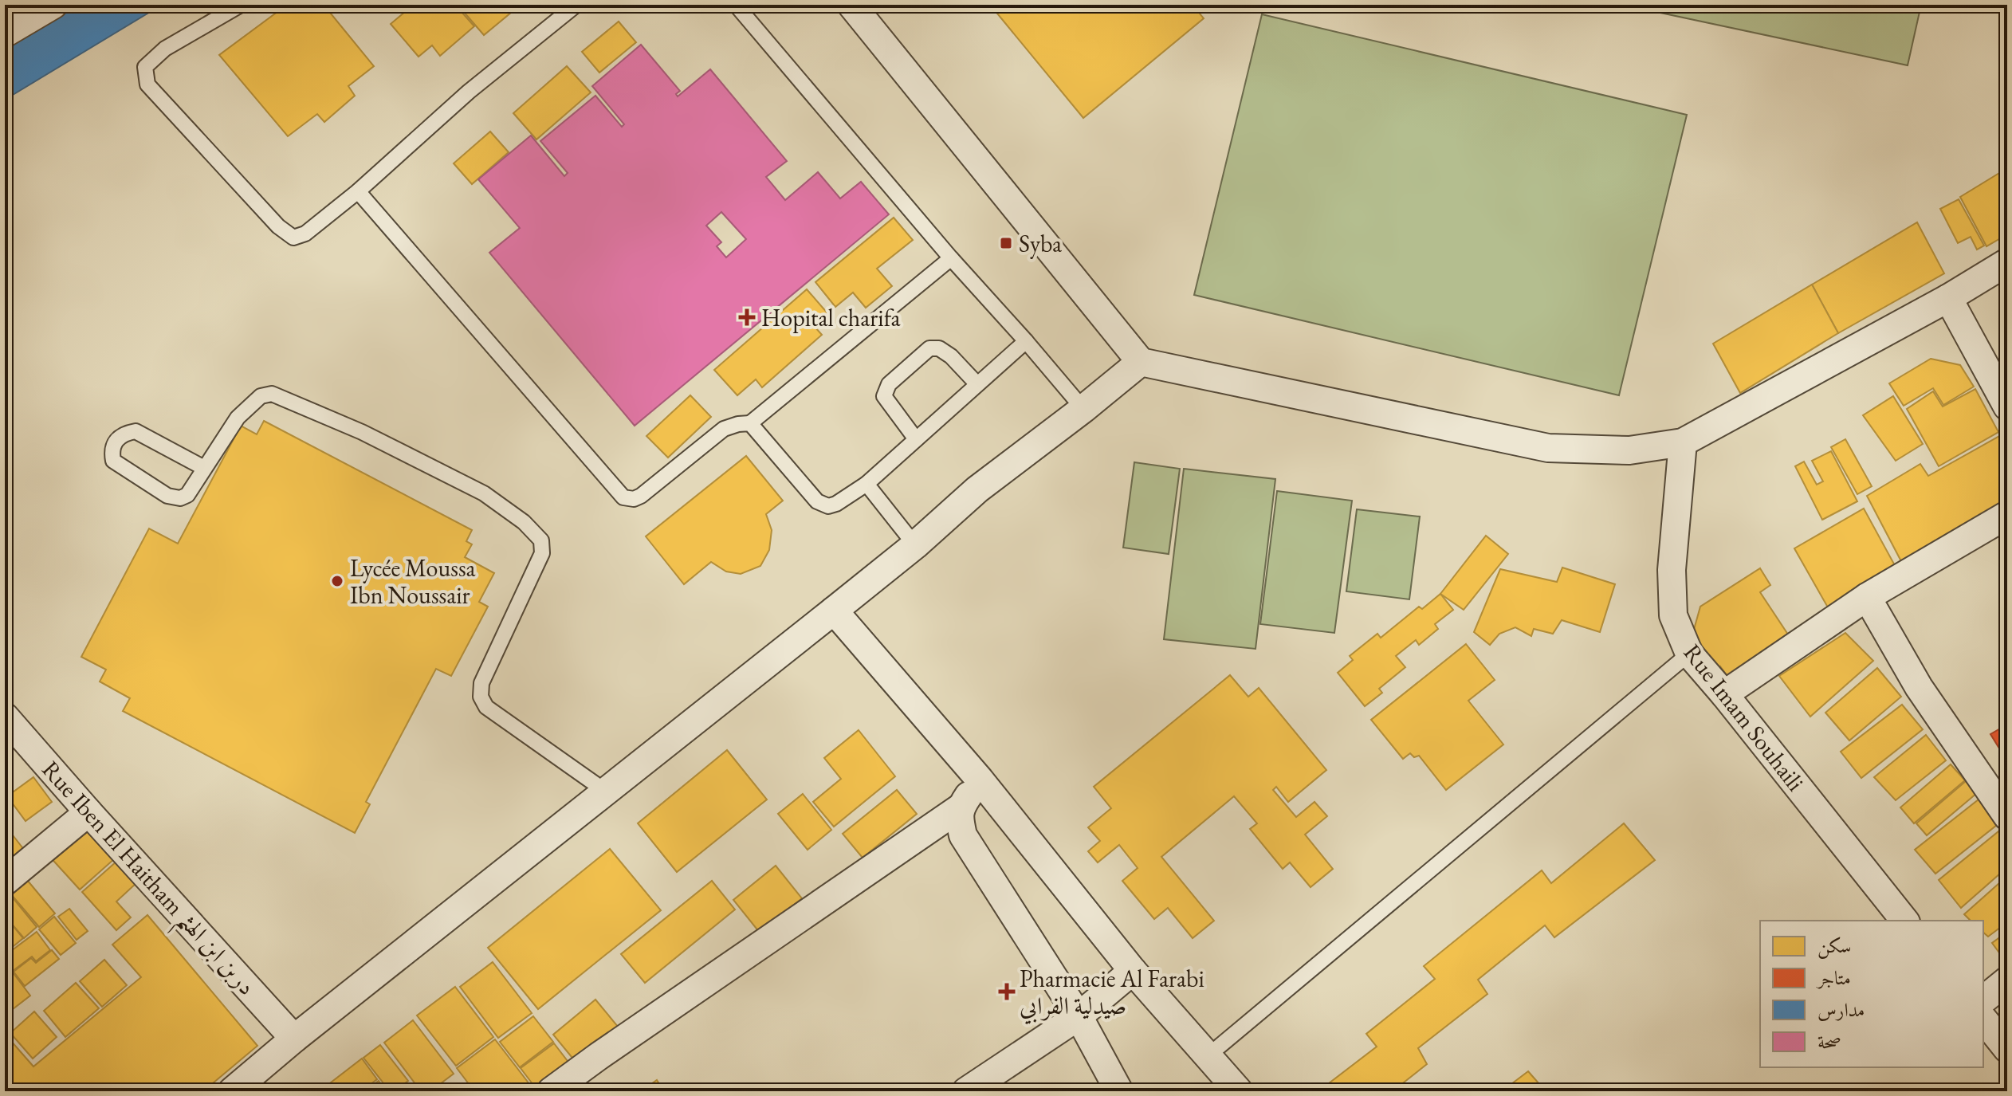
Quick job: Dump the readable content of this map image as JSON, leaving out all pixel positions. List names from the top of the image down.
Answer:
{
  "streets": {
    "street": ["Rue Imam Souhaili", "Rue Iben El Haitham دربن ابن الهثم"]
  },
  "places": {
    "transit": ["Syba"],
    "health": ["Hopital charifa", "Pharmacie Al Farabi صيدلية الفرابي"],
    "other": ["Lycée Moussa Ibn Noussair"]
  },
  "legend": [
    "سكن",
    "متاجر",
    "مدارس",
    "صحة"
  ]
}
